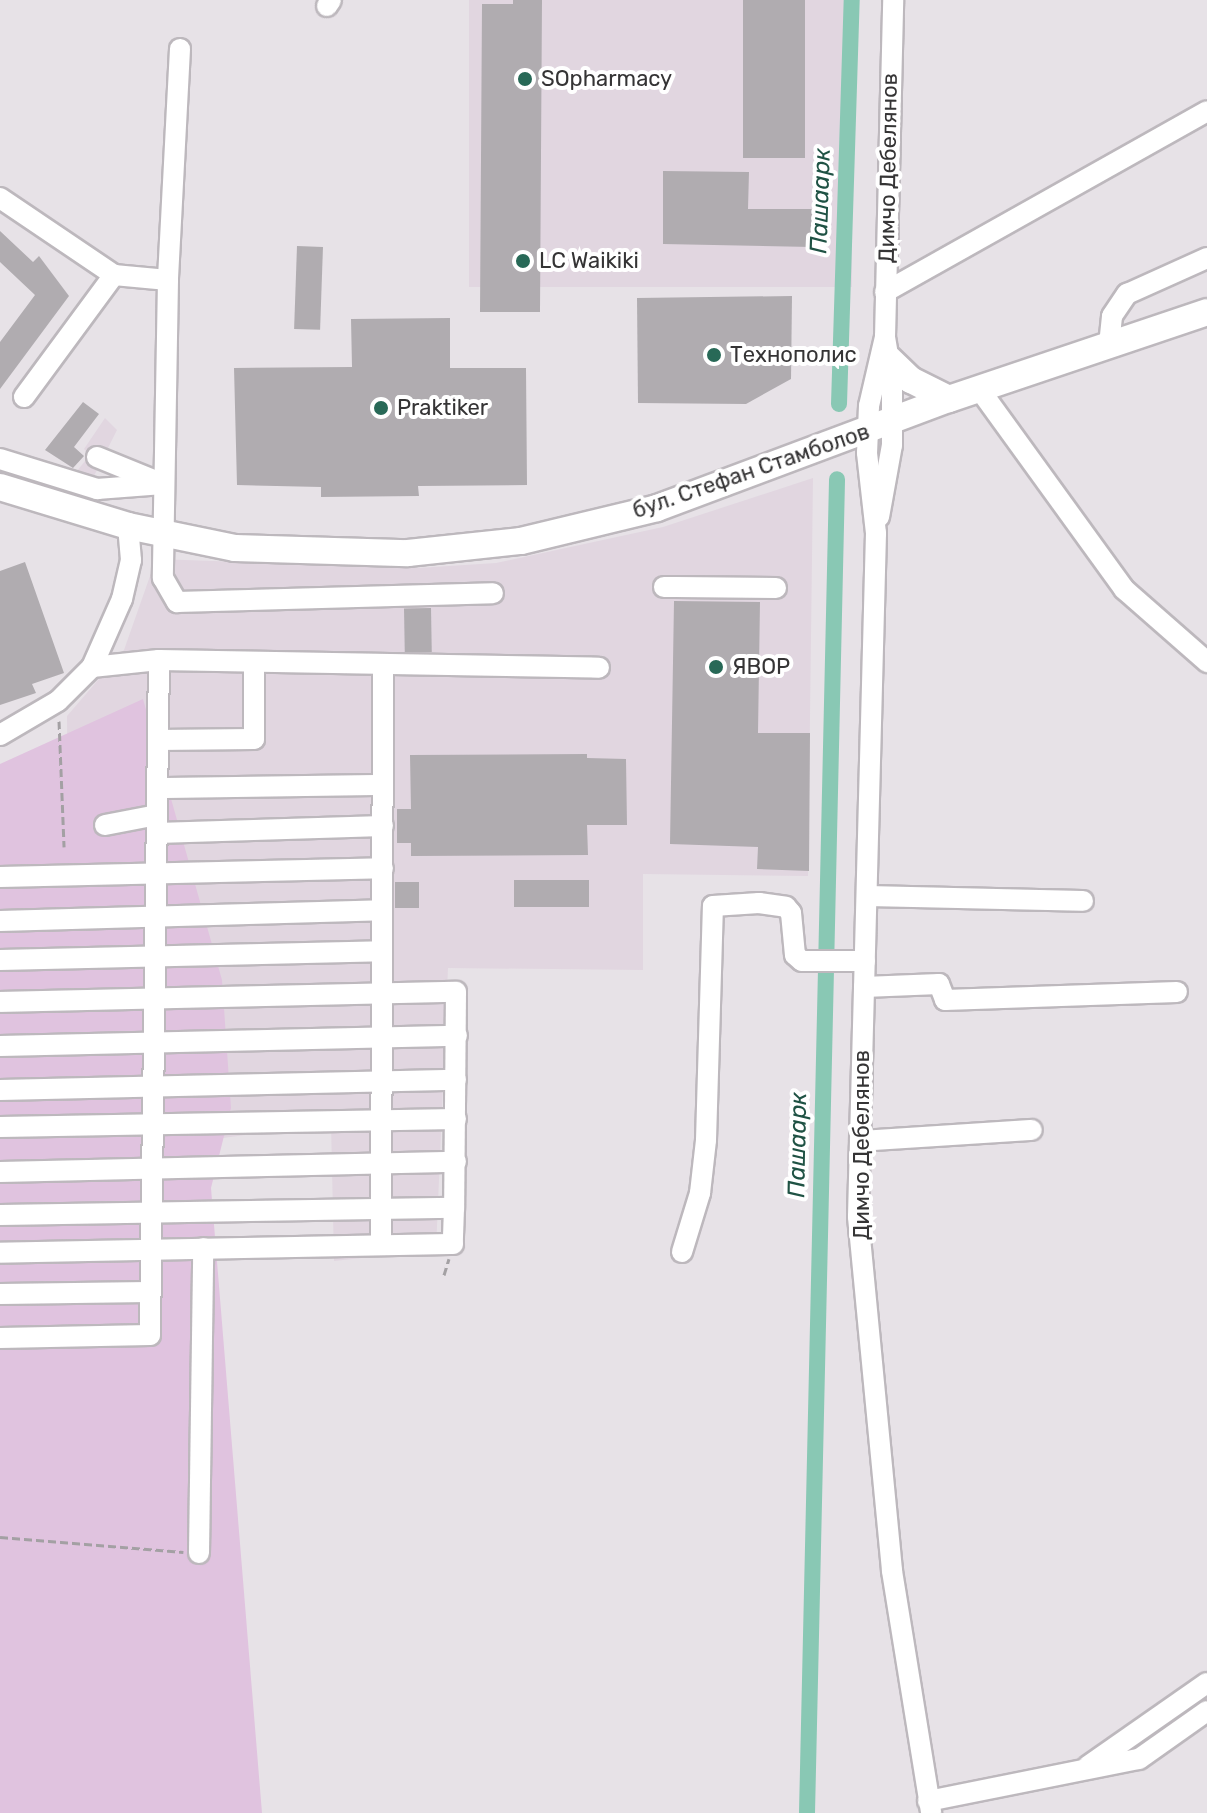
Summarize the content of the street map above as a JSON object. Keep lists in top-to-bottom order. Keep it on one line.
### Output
{"streets":{"main road":["бул. Стефан Стамболов"],"street":["Димчо Дебелянов"]},"crossings":[["Димчо Дебелянов","бул. Стефан Стамболов"]],"water":["Пашаарк"],"places":["SOpharmacy","LC Waikiki","Технополис","Praktiker","ЯВОР"]}
